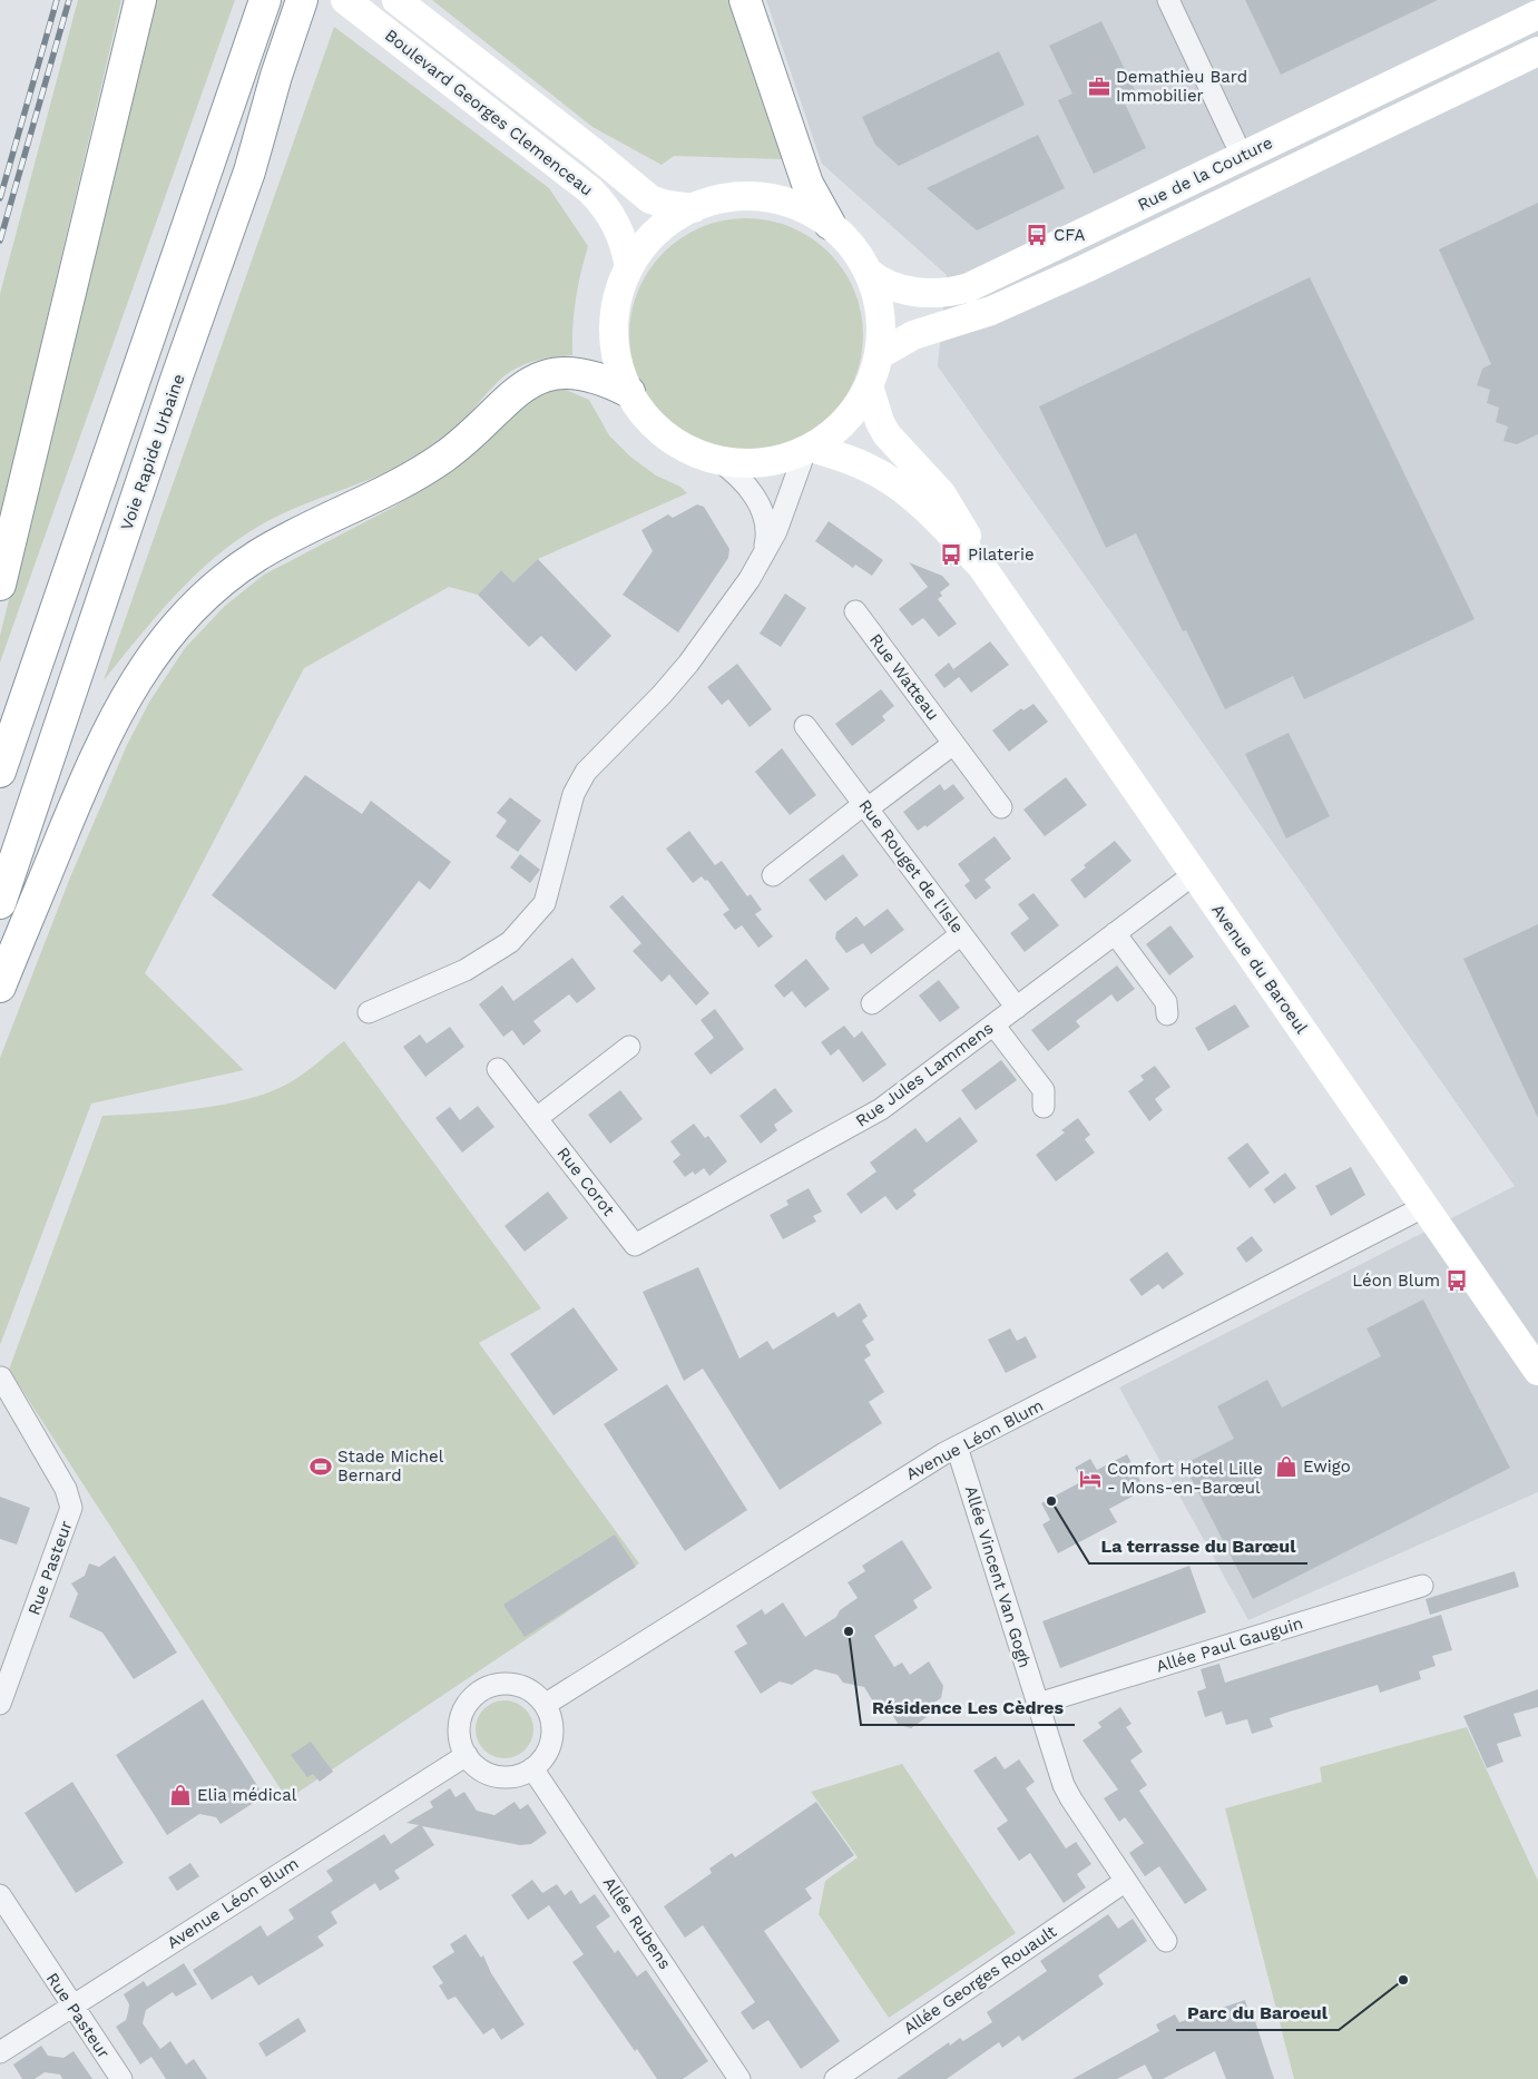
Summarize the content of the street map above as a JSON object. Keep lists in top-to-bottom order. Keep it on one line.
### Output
{"streets":{"highway":["Voie Rapide Urbaine"],"main road":["Boulevard Georges Clemenceau","Rue de la Couture","Avenue du Baroeul"],"street":["Rue Watteau","Rue Rouget de l'Isle","Rue Jules Lammens","Rue Corot","Avenue Léon Blum","Rue Pasteur","Allée Vincent Van Gogh","Allée Paul Gauguin","Allée Rubens","Allée Georges Rouault"]},"crossings":[["Rue Rouget de l'Isle","Rue Jules Lammens"],["Avenue du Baroeul","Rue Jules Lammens"],["Avenue du Baroeul","Avenue Léon Blum"],["Rue Jules Lammens","Rue Corot"],["Avenue Léon Blum","Rue Pasteur"],["Avenue Léon Blum","Allée Vincent Van Gogh"],["Avenue Léon Blum","Allée Rubens"],["Allée Vincent Van Gogh","Allée Paul Gauguin"],["Allée Vincent Van Gogh","Allée Georges Rouault"]],"places":{"office":["Demathieu Bard Immobilier"],"bus stop":["CFA","Pilaterie","Léon Blum"],"sports":["Stade Michel Bernard"],"shop":["Ewigo","Elia médical"],"hotel":["Comfort Hotel Lille - Mons-en-Barœul"],"other":["La terrasse du Barœul","Résidence Les Cèdres","Parc du Baroeul"]}}
